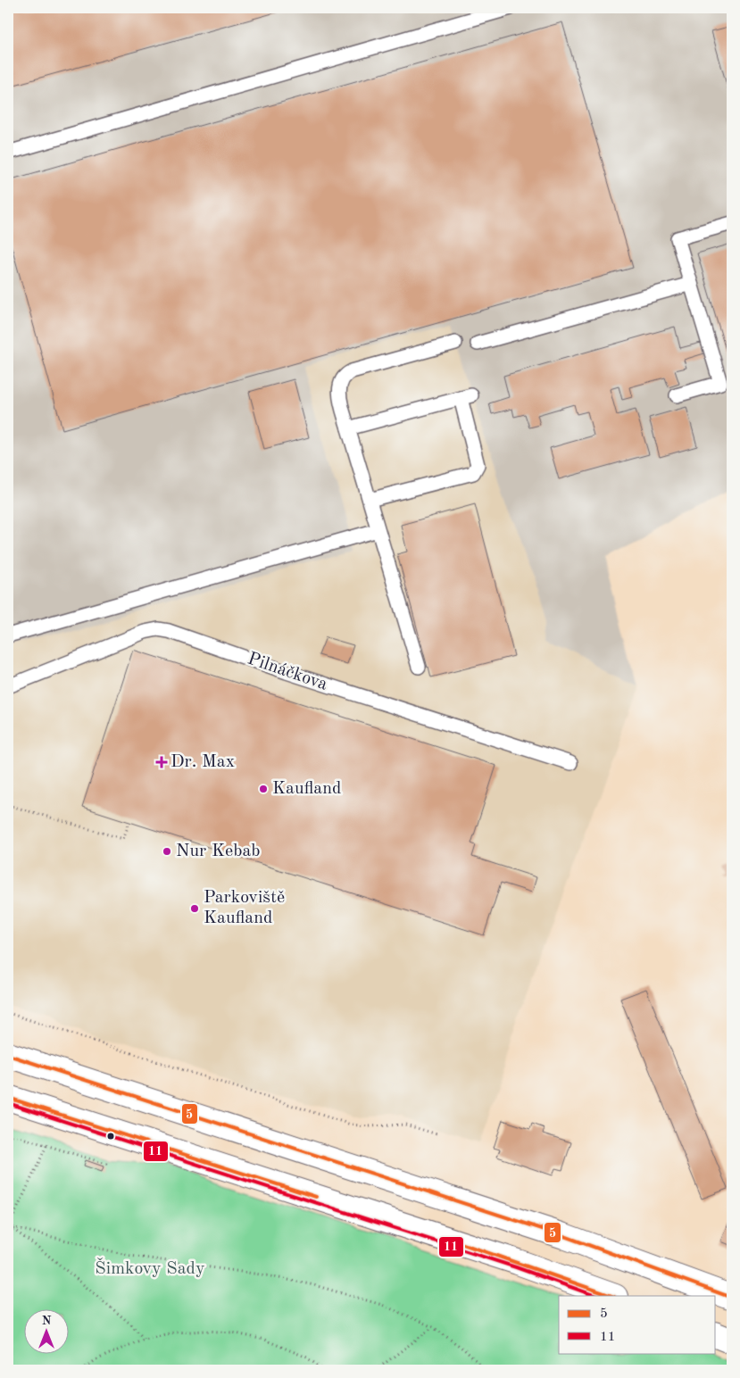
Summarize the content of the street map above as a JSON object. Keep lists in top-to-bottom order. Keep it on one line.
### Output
{"streets":{"lane":["Pilnáčkova"]},"parks":["Šimkovy Sady"],"places":{"health":["Dr. Max"],"other":["Kaufland","Nur Kebab","Parkoviště Kaufland"]},"lines":["transit line 5","transit line 11"],"legend":["5","11"],"north":"top"}
